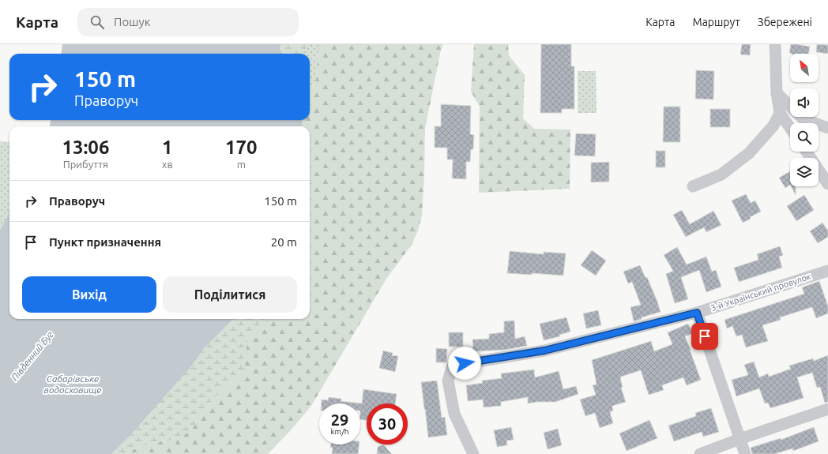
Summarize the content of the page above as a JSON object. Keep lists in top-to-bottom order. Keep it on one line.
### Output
{"streets":{"street":["3-й Український провулок"]},"water":["Південний Буг","Сабарівське водосховище"],"north":"top left","page":{"header":"Карта","search":"Пошук","nav":["Карта","Маршрут","Збережені"],"turn":["150 m","Праворуч"],"eta":["13:06","Прибуття","1","хв","170","m"],"list":[{"name":"Праворуч","value":"150 m"},{"name":"Пункт призначення","value":"20 m"}],"buttons":["Вихід","Поділитися"],"speed":"29 km/h","limit":"30"}}
